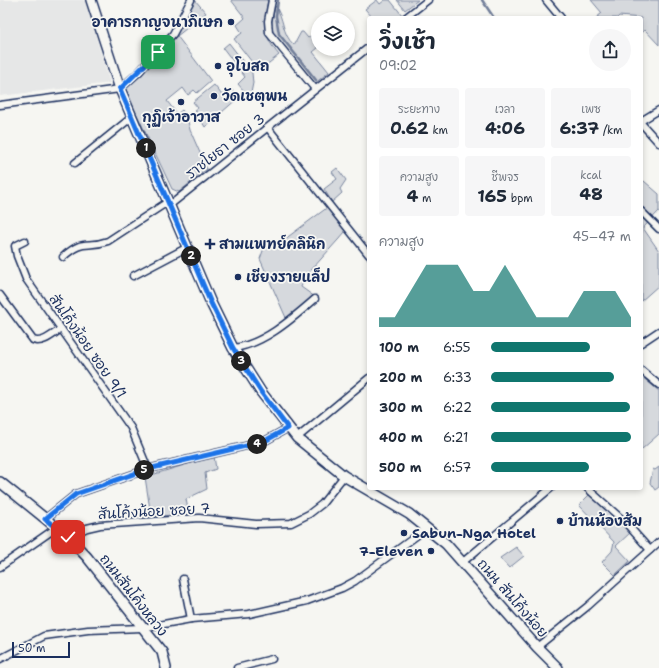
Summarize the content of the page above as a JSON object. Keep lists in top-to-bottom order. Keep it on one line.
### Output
{"streets":{"street":["ราชโยธา ซอย 3","สันโค้งน้อย ซอย 9/1","สันโค้งน้อย ซอย 7","ถนนสันโค้งหลวง","ถนน สันโค้งน้อย"]},"crossings":[["ราชโยธา ซอย 3","ถนน สันโค้งน้อย"],["สันโค้งน้อย ซอย 7","ถนนสันโค้งหลวง"],["สันโค้งน้อย ซอย 7","ถนน สันโค้งน้อย"]],"places":{"other":["อาคารกาญจนาภิเษก","อุโบสถ","วัดเชตุพน","กุฏิเจ้าอาวาส","เชียงรายแล็ป","บ้านน้องส้ม","Sabun-Nga Hotel","7-Eleven"],"health":["สามแพทย์คลินิก"]},"scale_bar":"50 m","page":{"heading":["วิ่งเช้า","09:02"],"stats":[["ระยะทาง","0.62 km"],["เวลา","4:06"],["เพซ","6:37 /km"],["ความสูง","4 m"],["ชีพจร","165 bpm"],["kcal","48"]],"pins":["1","2","3","4","5"],"chart":["ความสูง","45–47 m"],"list":[{"name":"100 m","note":"6:55"},{"name":"200 m","note":"6:33"},{"name":"300 m","note":"6:22"},{"name":"400 m","note":"6:21"},{"name":"500 m","note":"6:57"}],"scale":"50 m"}}
